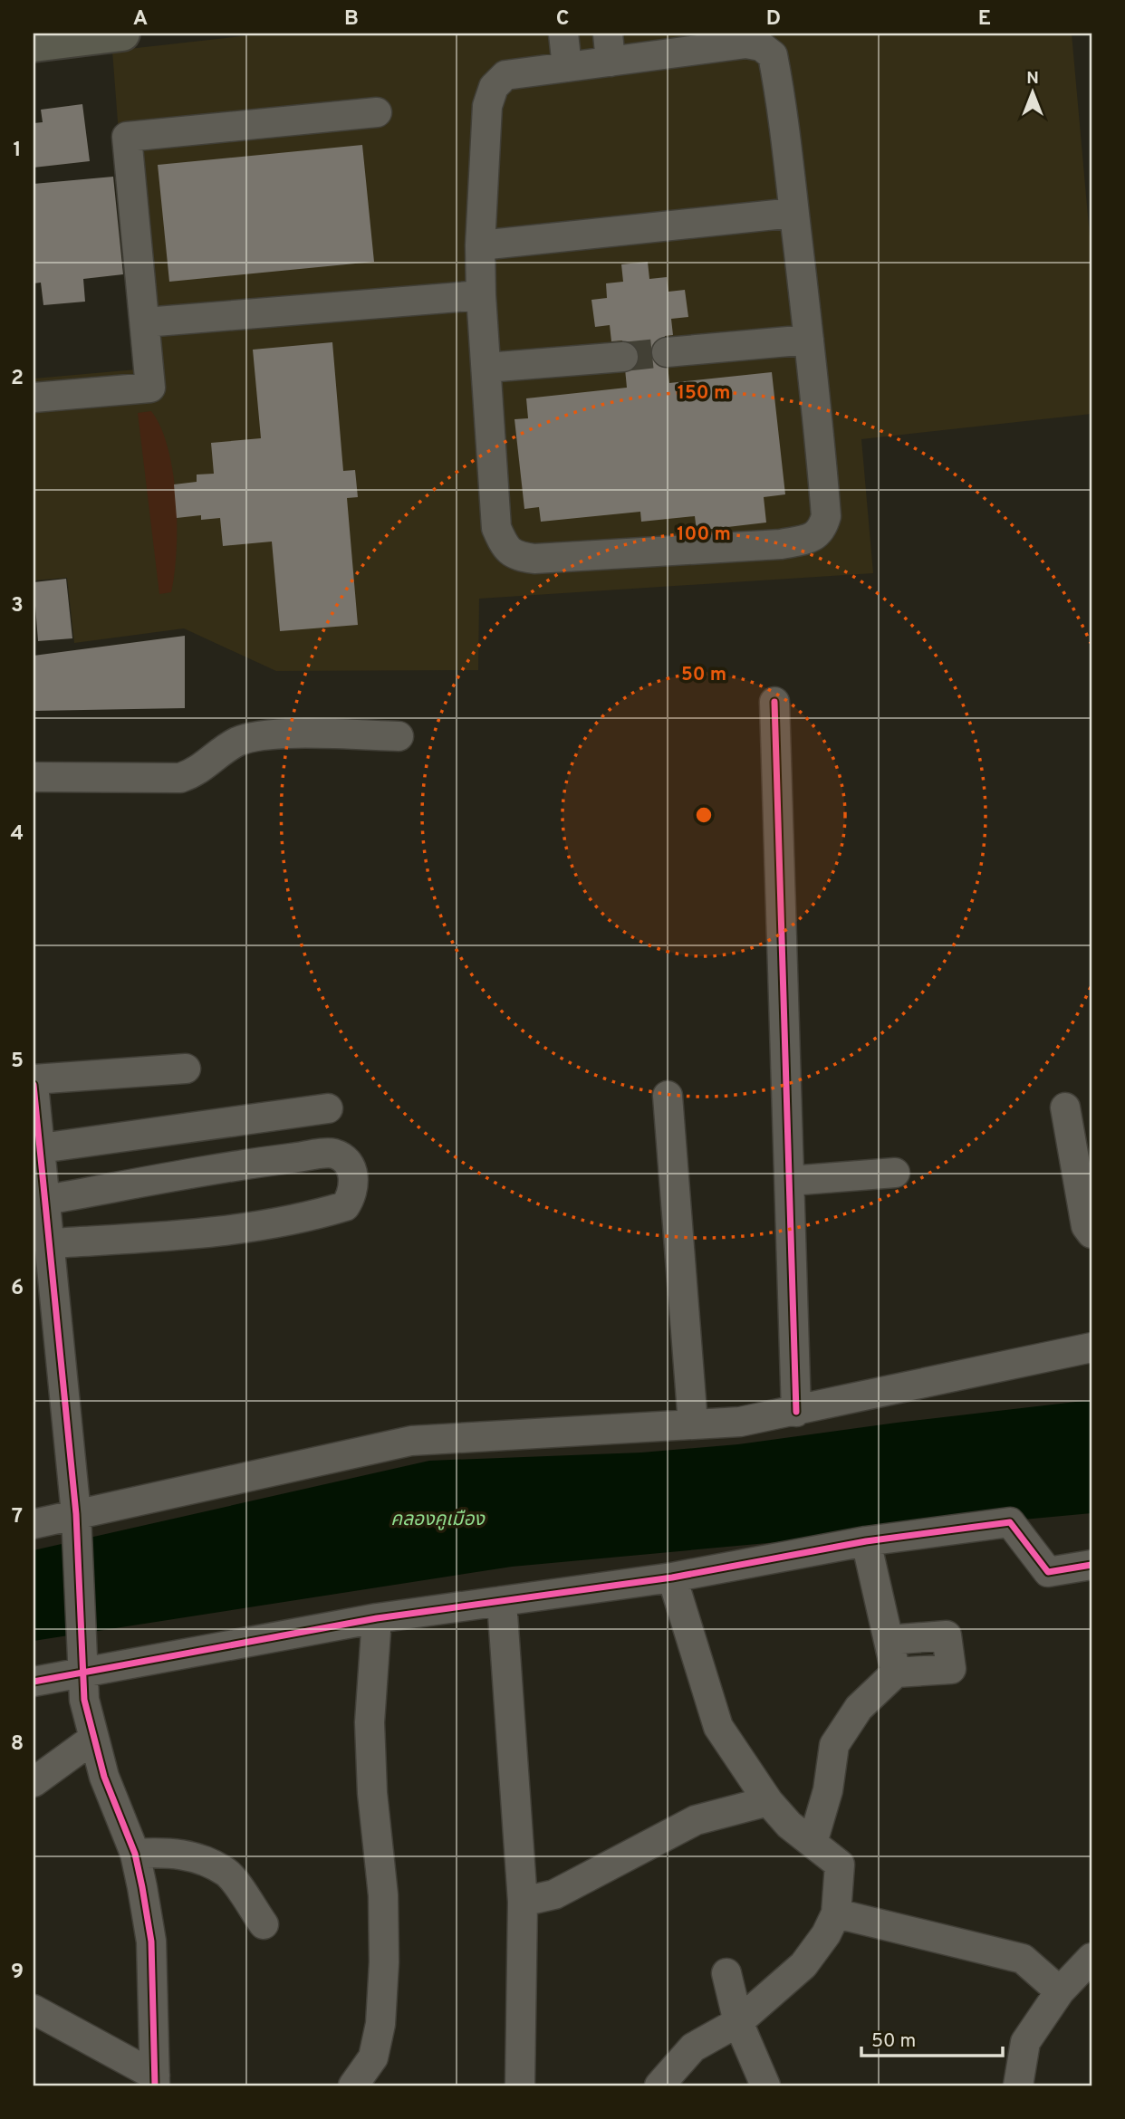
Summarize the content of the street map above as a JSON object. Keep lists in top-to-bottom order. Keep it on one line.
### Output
{"water":["คลองคูเมือง"],"scale_bar":"50 m","north":"top","grid":{"columns":["A","B","C","D","E"],"rows":["1","2","3","4","5","6","7","8","9"]},"rings":["150 m","100 m","50 m"]}
